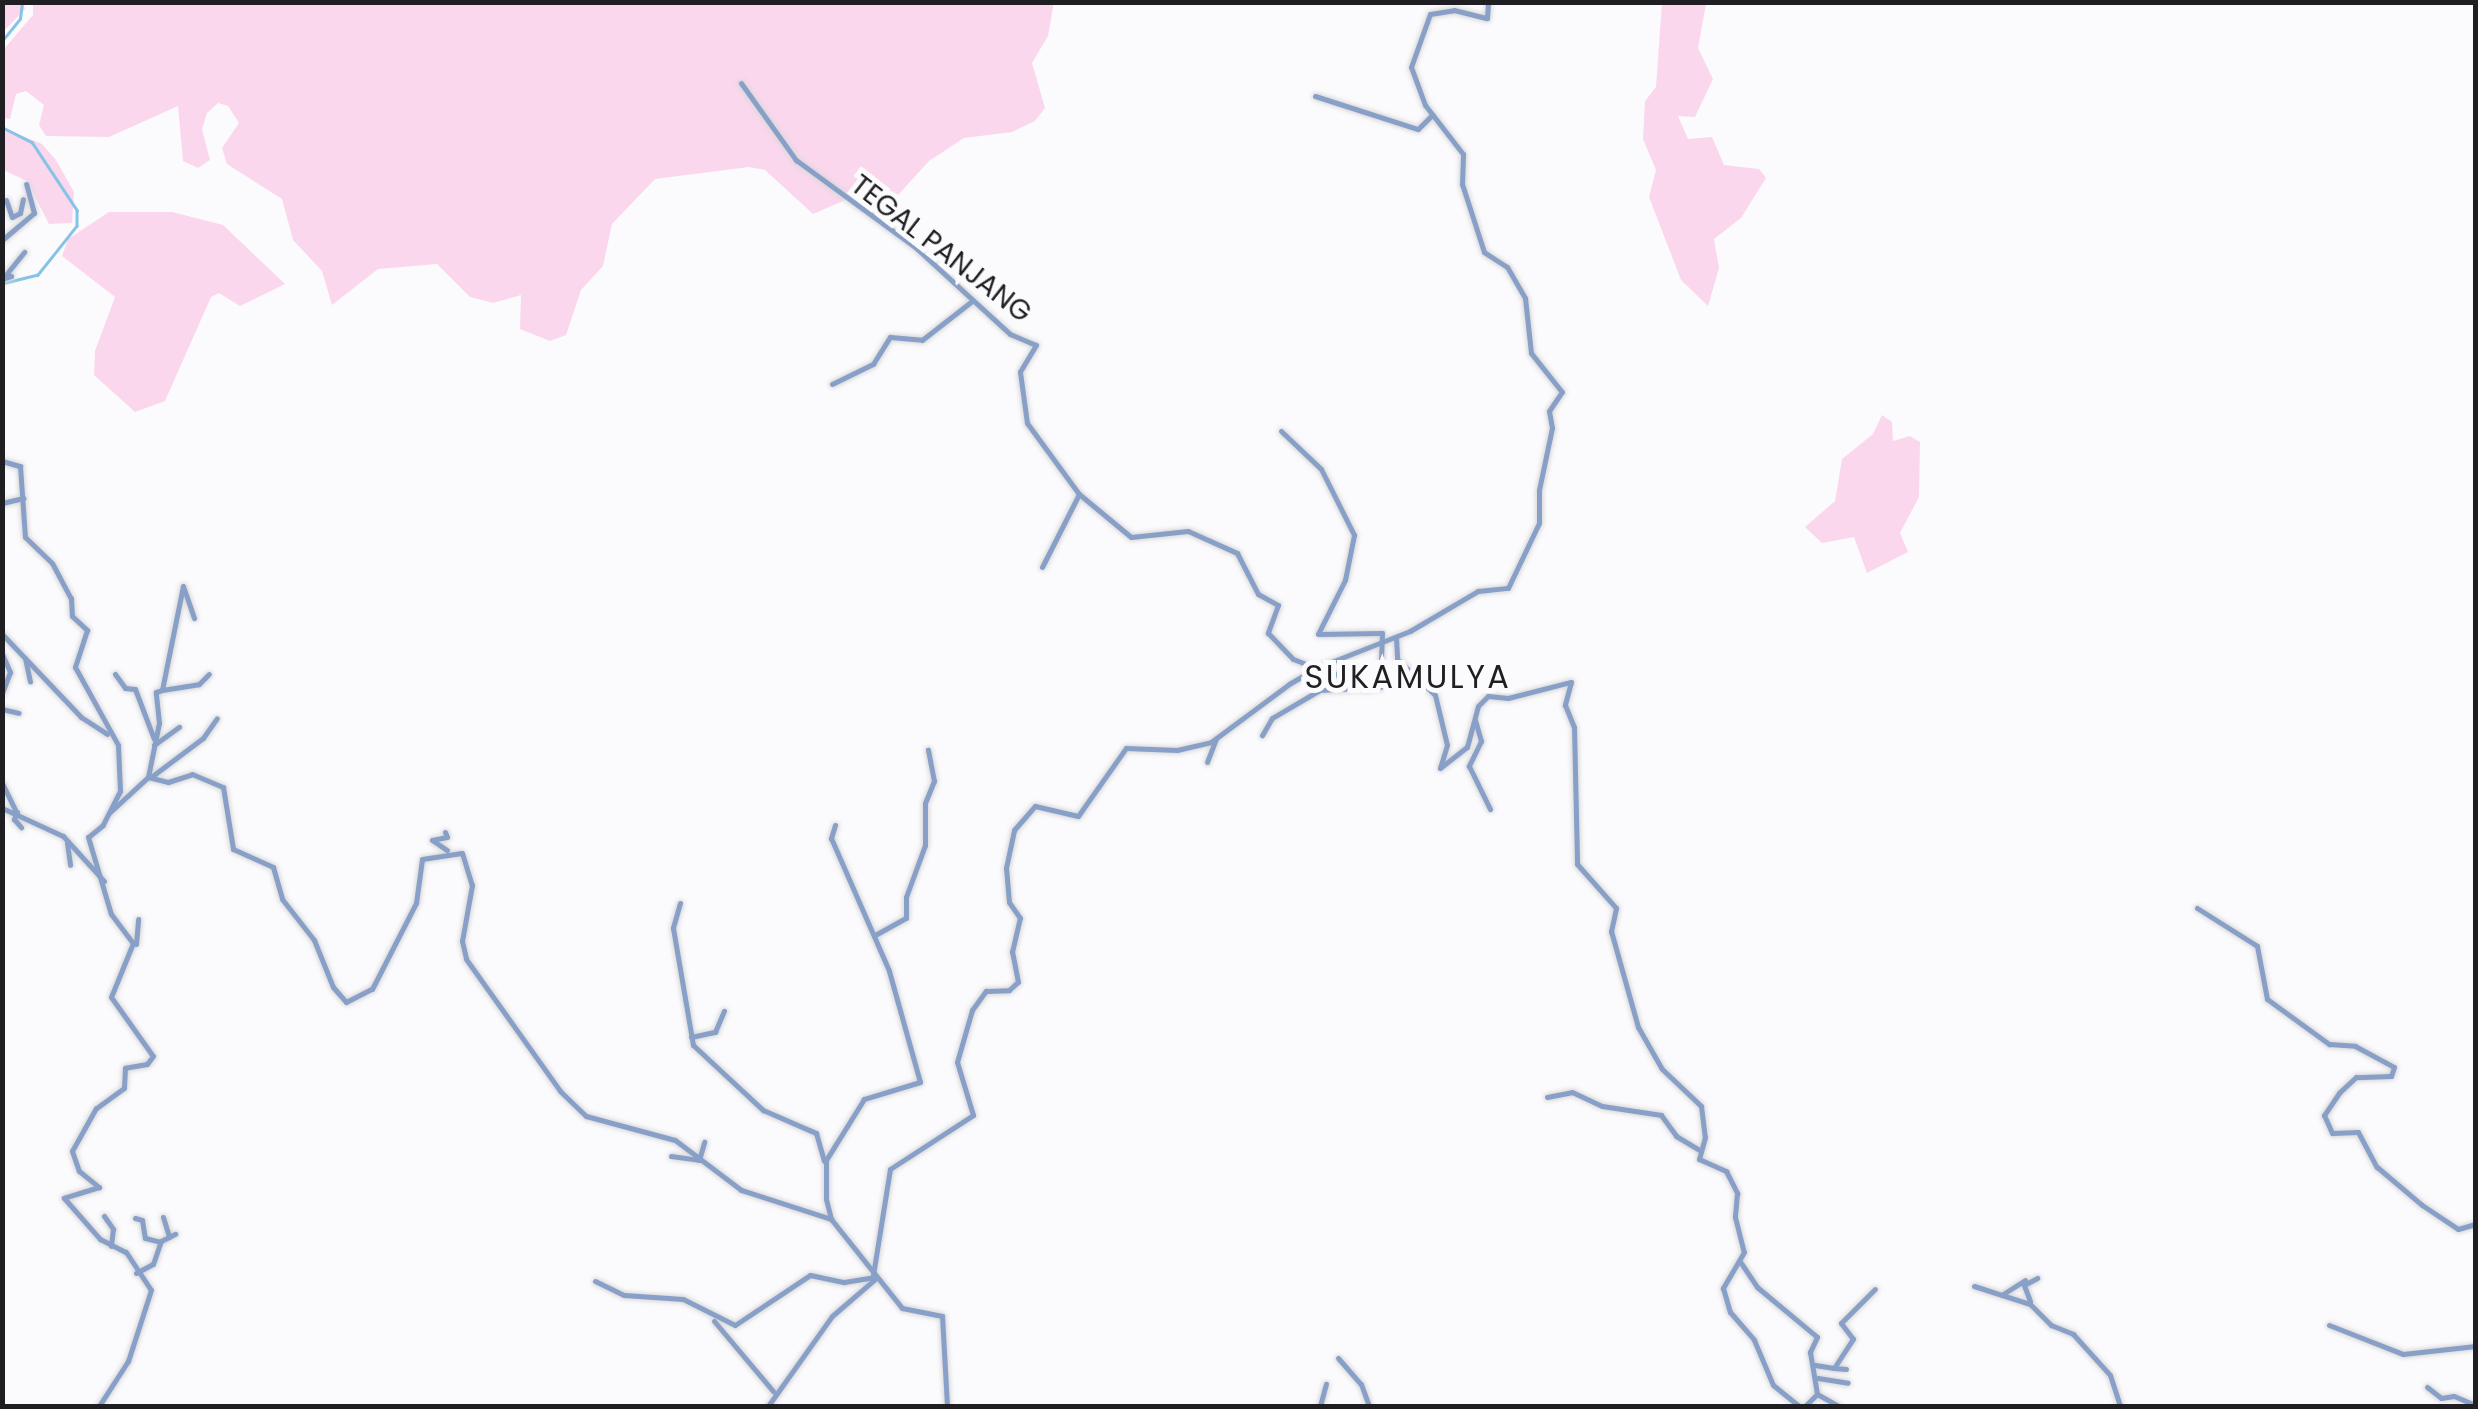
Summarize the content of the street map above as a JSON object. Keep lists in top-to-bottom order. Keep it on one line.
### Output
{"streets":{"street":["TEGAL PANJANG"]},"districts":["SUKAMULYA"]}
